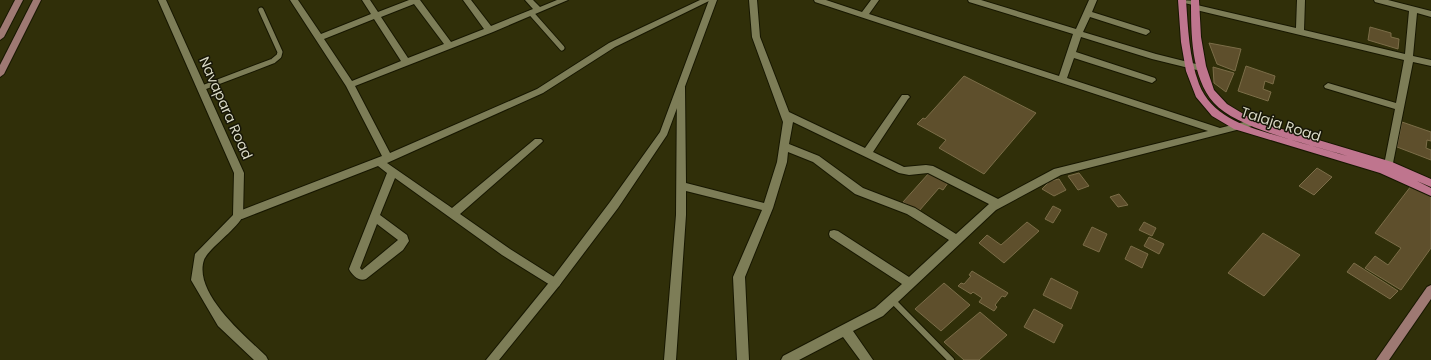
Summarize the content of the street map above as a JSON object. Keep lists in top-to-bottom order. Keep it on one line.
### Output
{"streets":{"main road":["Talaja Road"],"street":["Navapara Road"]}}
